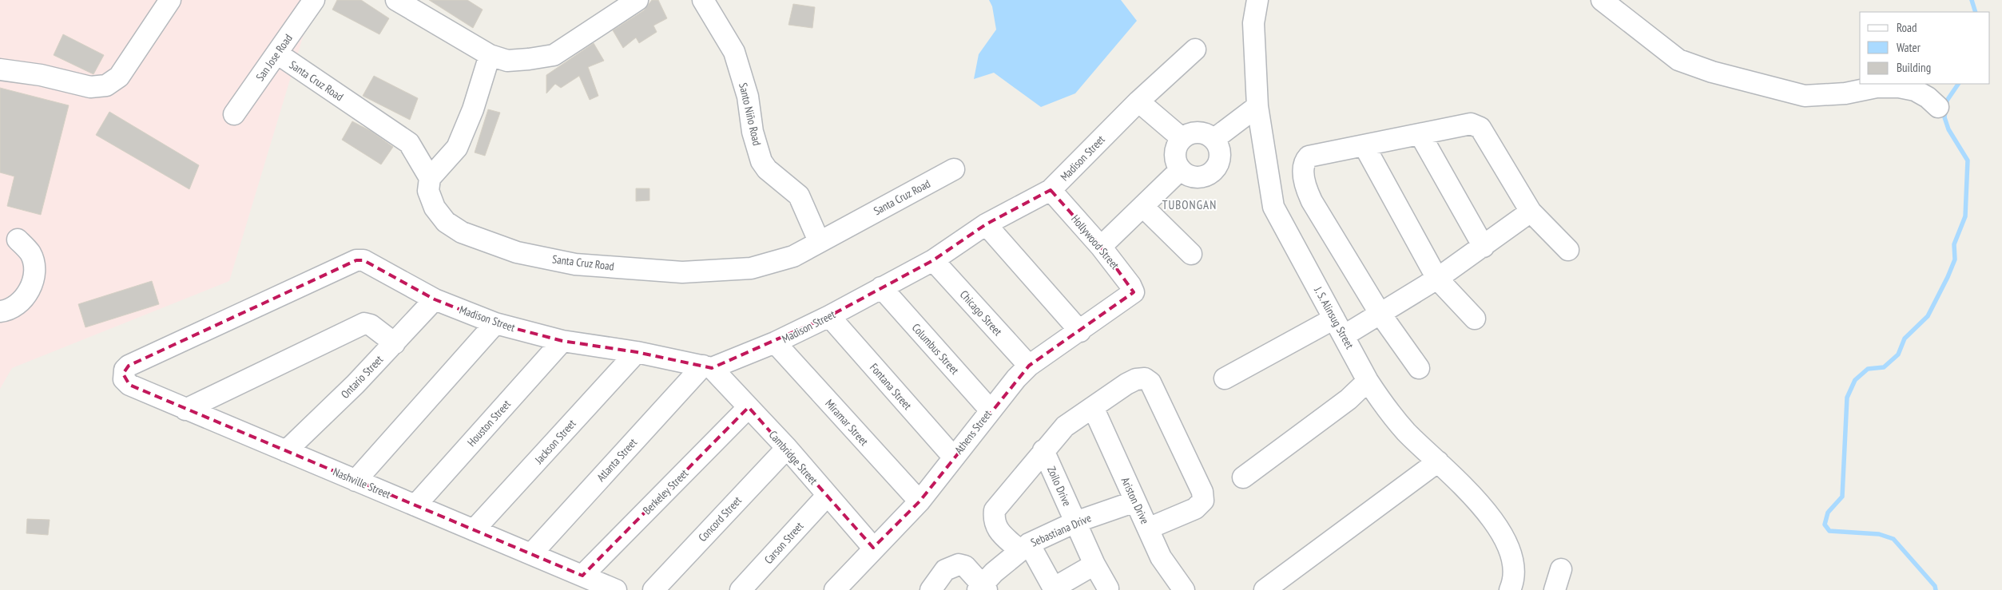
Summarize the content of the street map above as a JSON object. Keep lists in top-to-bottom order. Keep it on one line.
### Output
{"streets":{"street":["San Jose Road","Santa Cruz Road","Santo Niño Road","Madison Street","Hollywood Street","Chicago Street","J. S. Alinsug Street","Columbus Street","Ontario Street","Fontana Street","Miramar Street","Houston Street","Athens Street","Jackson Street","Cambridge Street","Atlanta Street","Nashville Street","Zoilo Drive","Berkeley Street","Ariston Drive","Concord Street","Sebastiana Drive","Carson Street"]},"crossings":[["San Jose Road","Santa Cruz Road"],["Santa Cruz Road","Santo Niño Road"],["Madison Street","Hollywood Street"],["Madison Street","Chicago Street"],["Madison Street","Columbus Street"],["Madison Street","Ontario Street"],["Madison Street","Fontana Street"],["Madison Street","Miramar Street"],["Madison Street","Houston Street"],["Madison Street","Jackson Street"],["Madison Street","Cambridge Street"],["Madison Street","Atlanta Street"],["Madison Street","Nashville Street"],["Hollywood Street","Athens Street"],["Chicago Street","Athens Street"],["Columbus Street","Athens Street"],["Ontario Street","Nashville Street"],["Fontana Street","Athens Street"],["Miramar Street","Athens Street"],["Houston Street","Nashville Street"],["Athens Street","Cambridge Street"],["Jackson Street","Nashville Street"],["Cambridge Street","Atlanta Street"],["Cambridge Street","Berkeley Street"],["Cambridge Street","Concord Street"],["Cambridge Street","Carson Street"],["Atlanta Street","Nashville Street"],["Nashville Street","Berkeley Street"],["Zoilo Drive","Sebastiana Drive"],["Ariston Drive","Sebastiana Drive"]],"districts":["TUBONGAN"],"legend":["Road","Water","Building"]}
